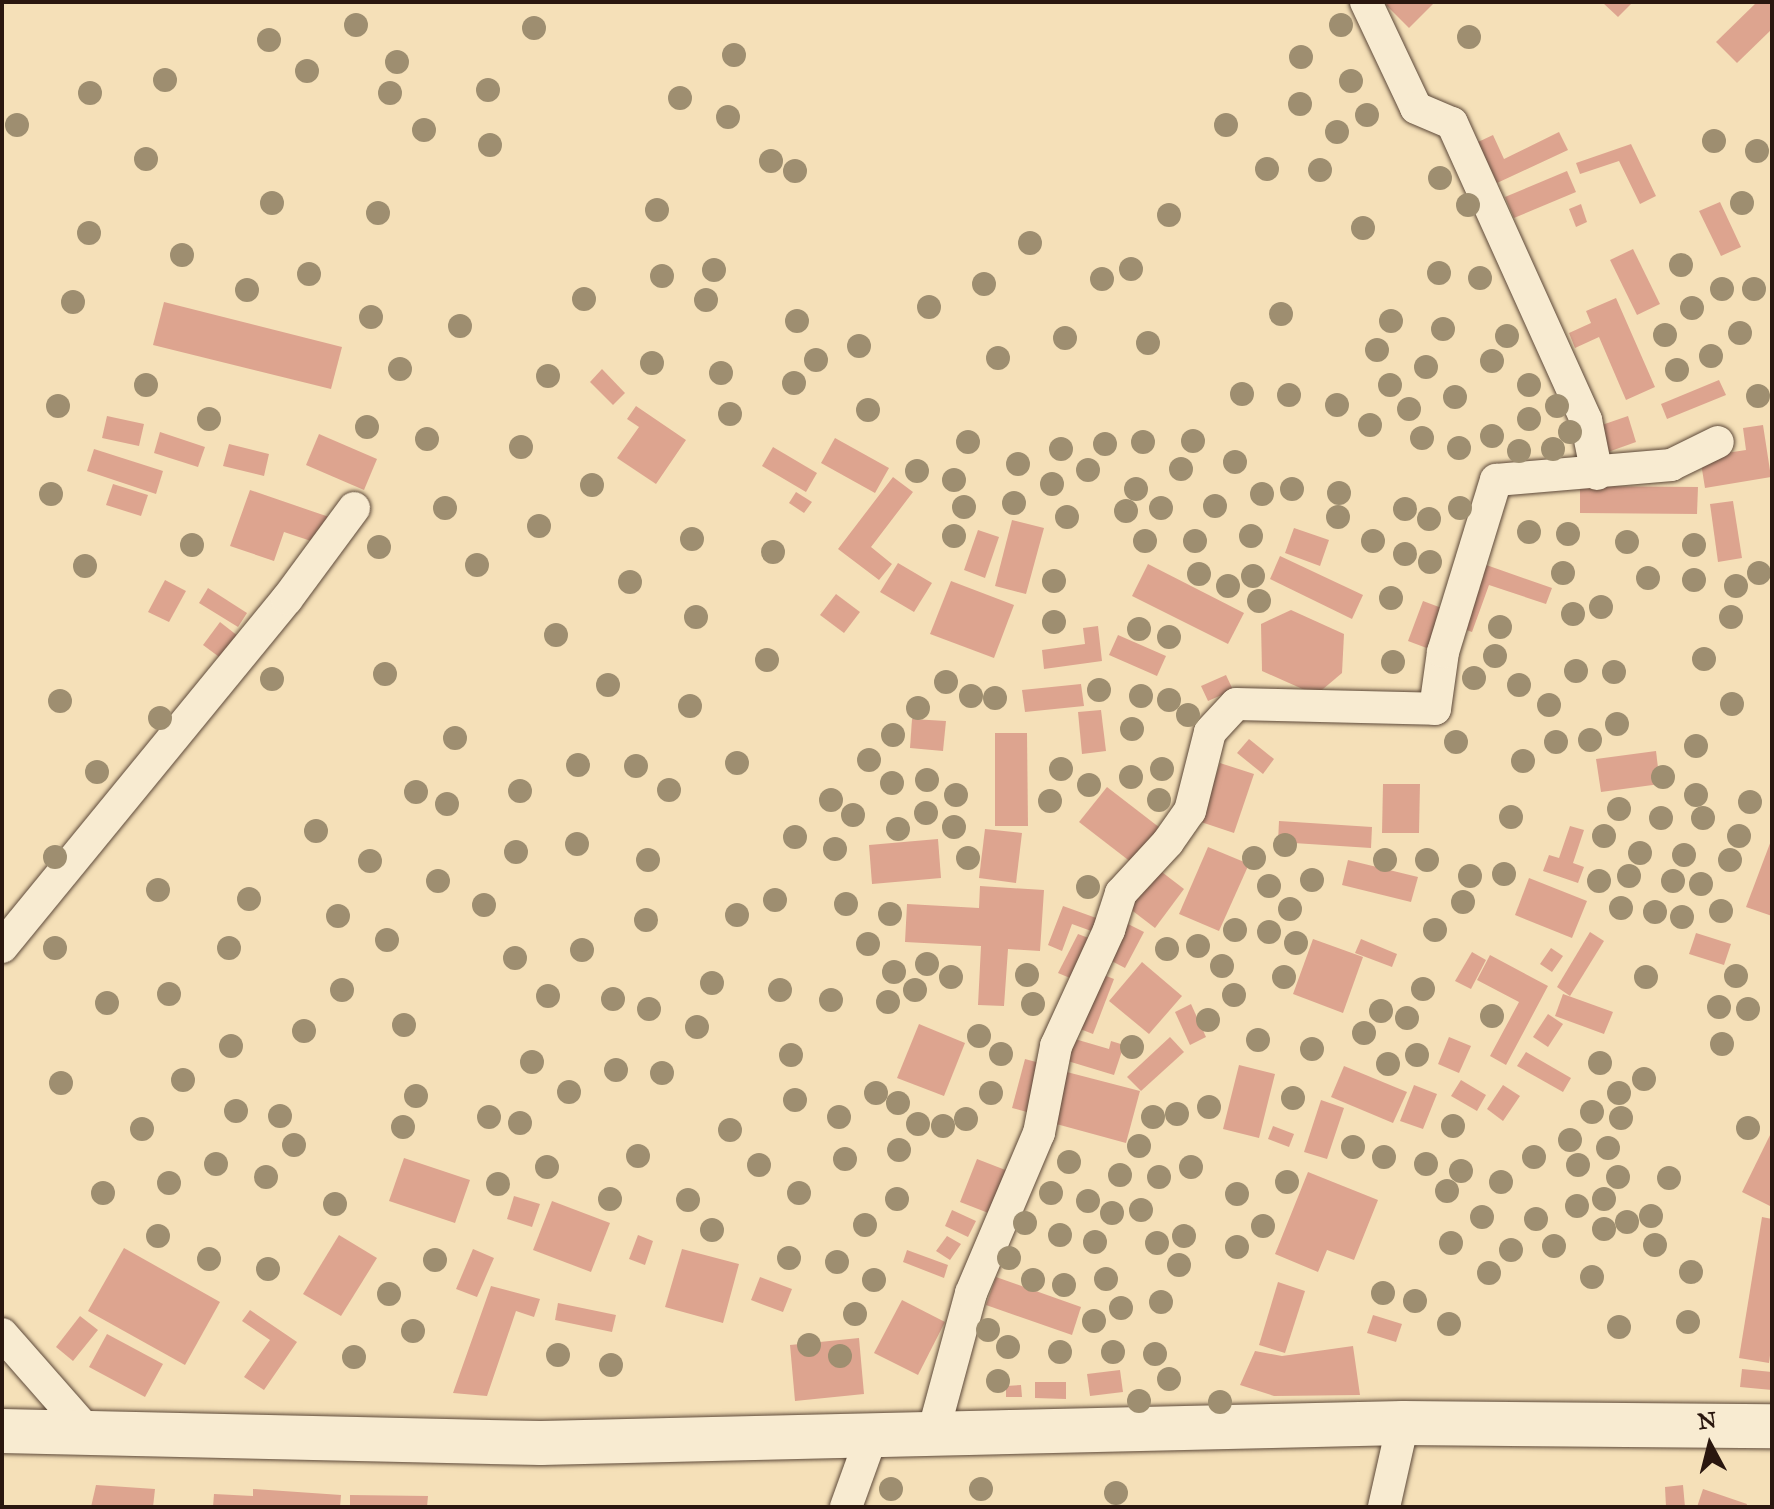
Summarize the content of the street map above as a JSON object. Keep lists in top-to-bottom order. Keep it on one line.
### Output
{"north":"top"}
